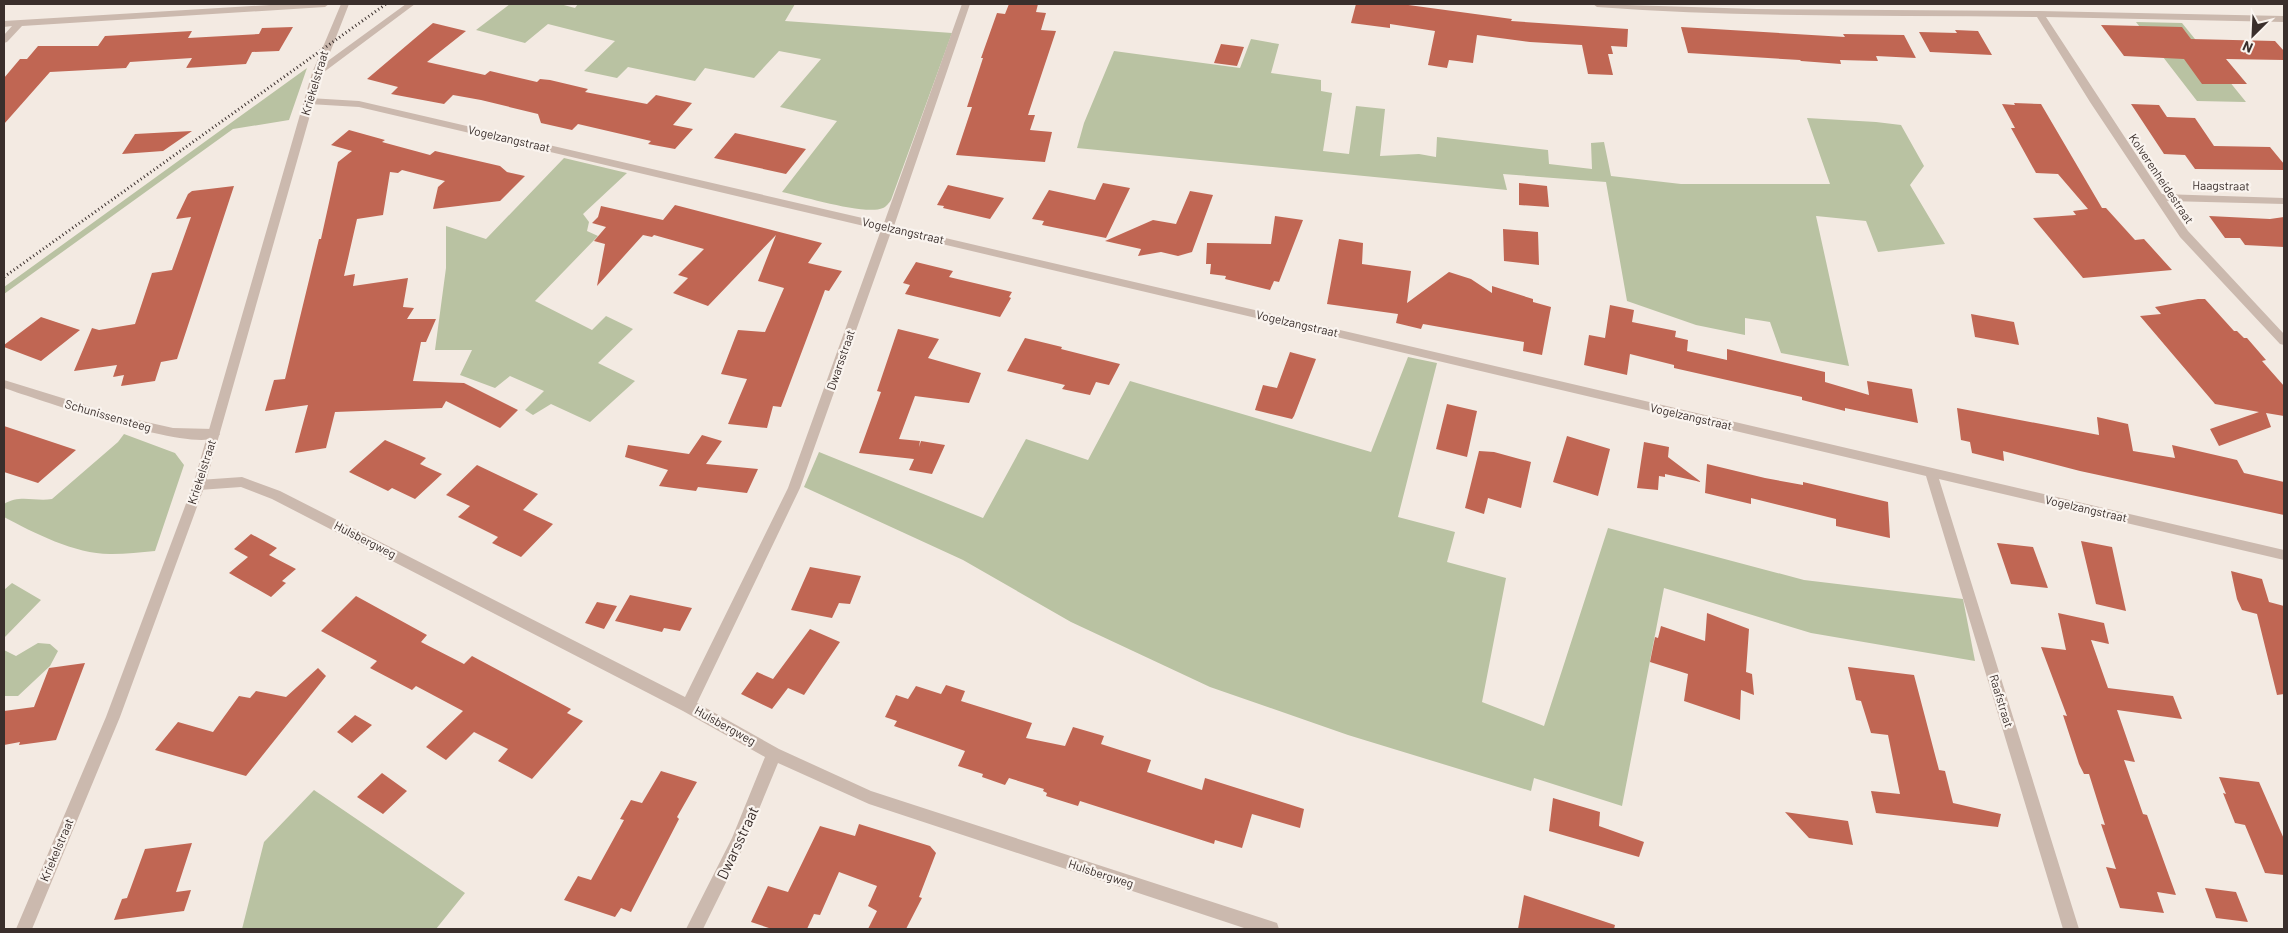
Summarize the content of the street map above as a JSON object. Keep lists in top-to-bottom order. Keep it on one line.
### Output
{"streets":{"street":["Kriekelstraat","Vogelzangstraat","Kolverenheidestraat","Haagstraat","Dwarsstraat","Schunissensteeg","Hulsbergweg","Raafstraat"]},"crossings":[["Kriekelstraat","Vogelzangstraat"],["Kriekelstraat","Schunissensteeg"],["Kriekelstraat","Hulsbergweg"],["Vogelzangstraat","Dwarsstraat"],["Vogelzangstraat","Raafstraat"],["Kolverenheidestraat","Haagstraat"],["Dwarsstraat","Hulsbergweg"]],"north":"bottom left"}
